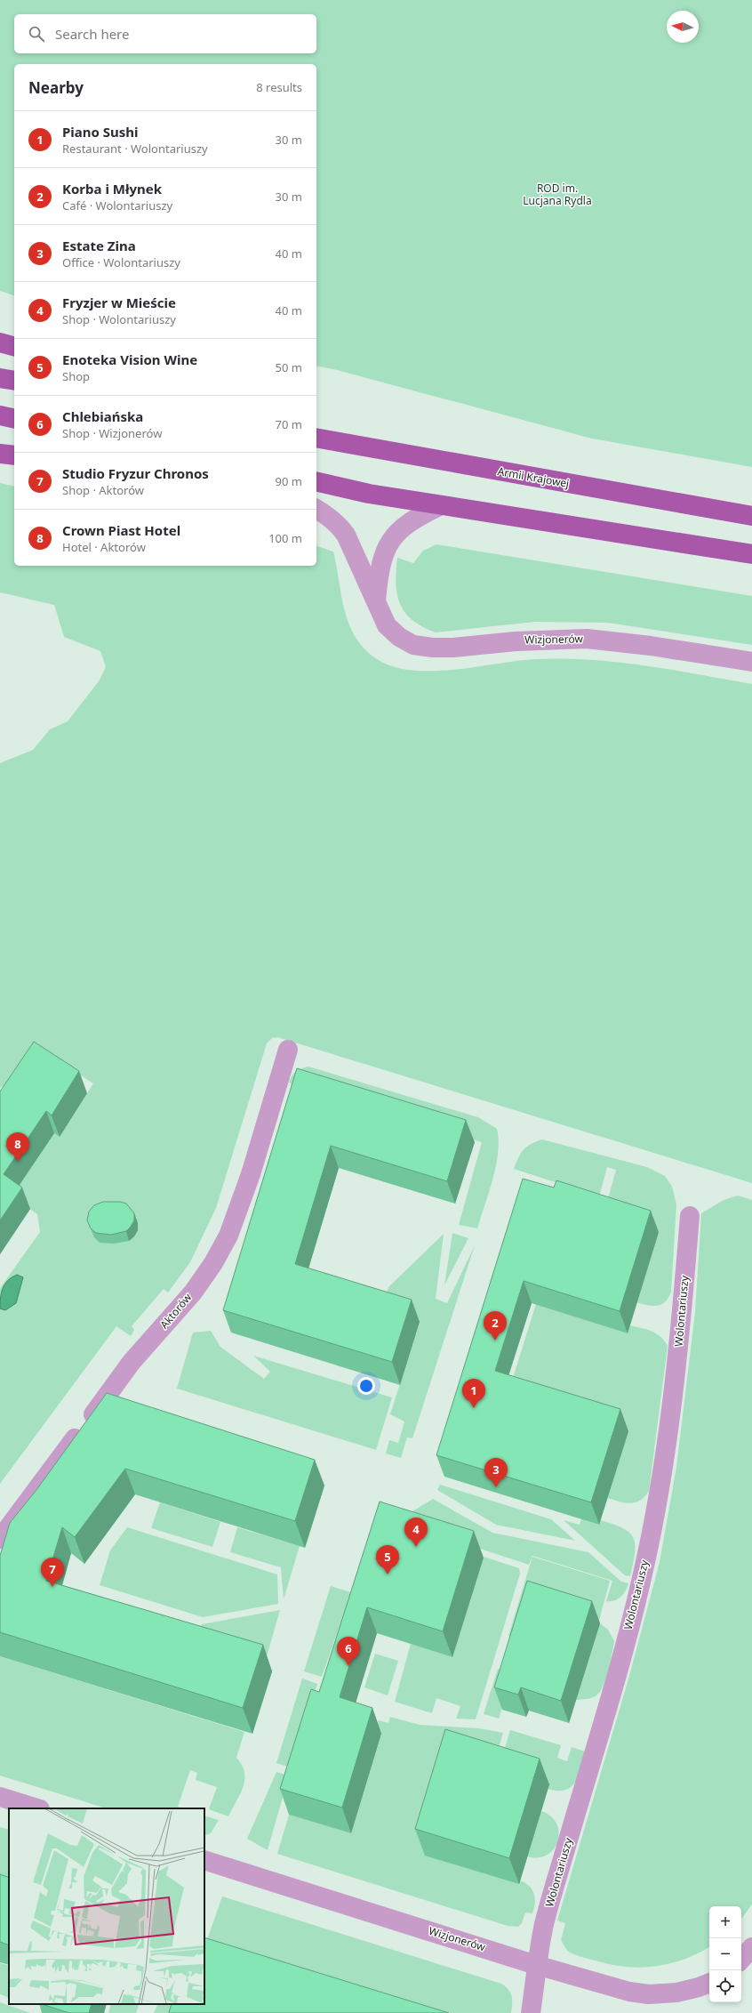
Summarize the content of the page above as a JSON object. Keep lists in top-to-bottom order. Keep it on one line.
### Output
{"streets":{"main road":["Armii Krajowej"],"street":["Wizjonerów","Aktorów","Wolontariuszy"]},"crossings":[["Wizjonerów","Wolontariuszy"]],"parks":["ROD im. Lucjana Rydla"],"north":"left","page":{"search":"Search here","heading":["Nearby","8 results"],"list":[{"mark":"1","name":"Piano Sushi","note":"Restaurant · Wolontariuszy","value":"30 m"},{"mark":"2","name":"Korba i Młynek","note":"Café · Wolontariuszy","value":"30 m"},{"mark":"3","name":"Estate Zina","note":"Office · Wolontariuszy","value":"40 m"},{"mark":"4","name":"Fryzjer w Mieście","note":"Shop · Wolontariuszy","value":"40 m"},{"mark":"5","name":"Enoteka Vision Wine","note":"Shop","value":"50 m"},{"mark":"6","name":"Chlebiańska","note":"Shop · Wizjonerów","value":"70 m"},{"mark":"7","name":"Studio Fryzur Chronos","note":"Shop · Aktorów","value":"90 m"},{"mark":"8","name":"Crown Piast Hotel","note":"Hotel · Aktorów","value":"100 m"}],"pins":["8","2","1","3","4","5","7","6"],"map_buttons":["+","−"]}}
